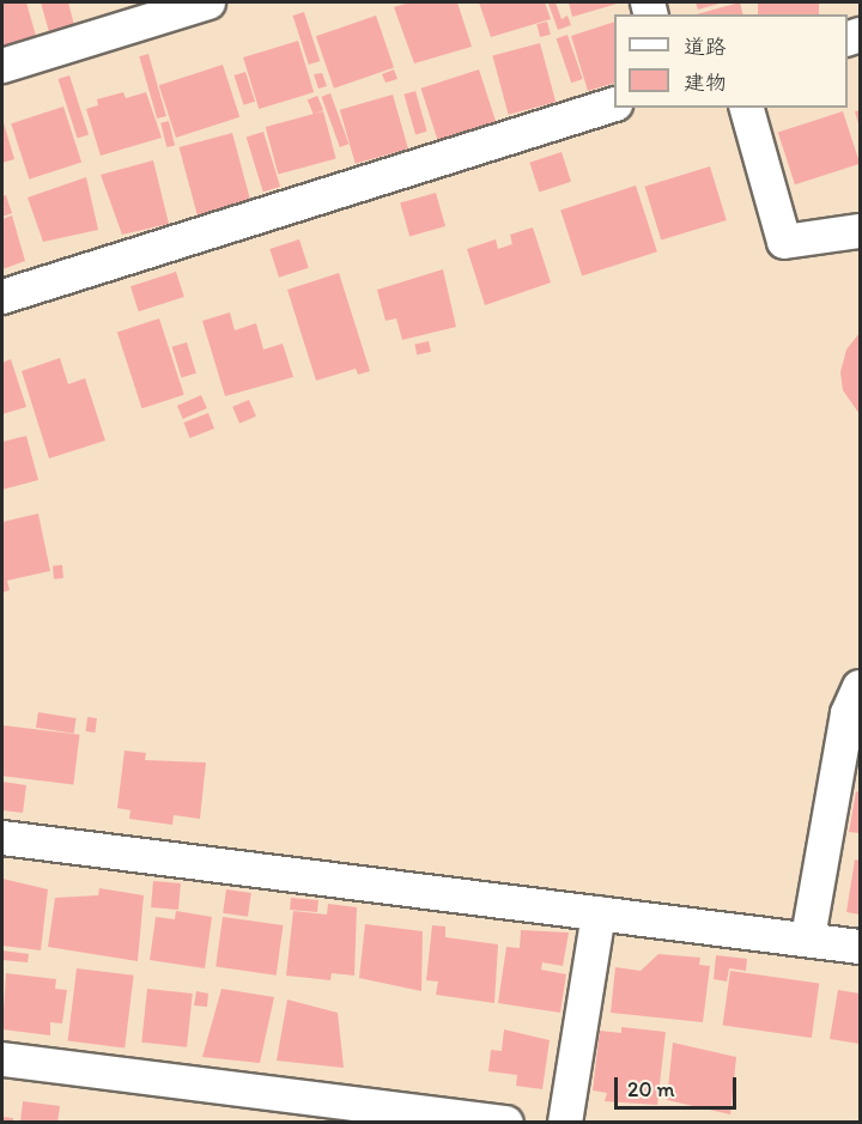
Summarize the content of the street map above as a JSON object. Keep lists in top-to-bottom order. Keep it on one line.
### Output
{"legend":["道路","建物"],"scale_bar":"20 m"}
